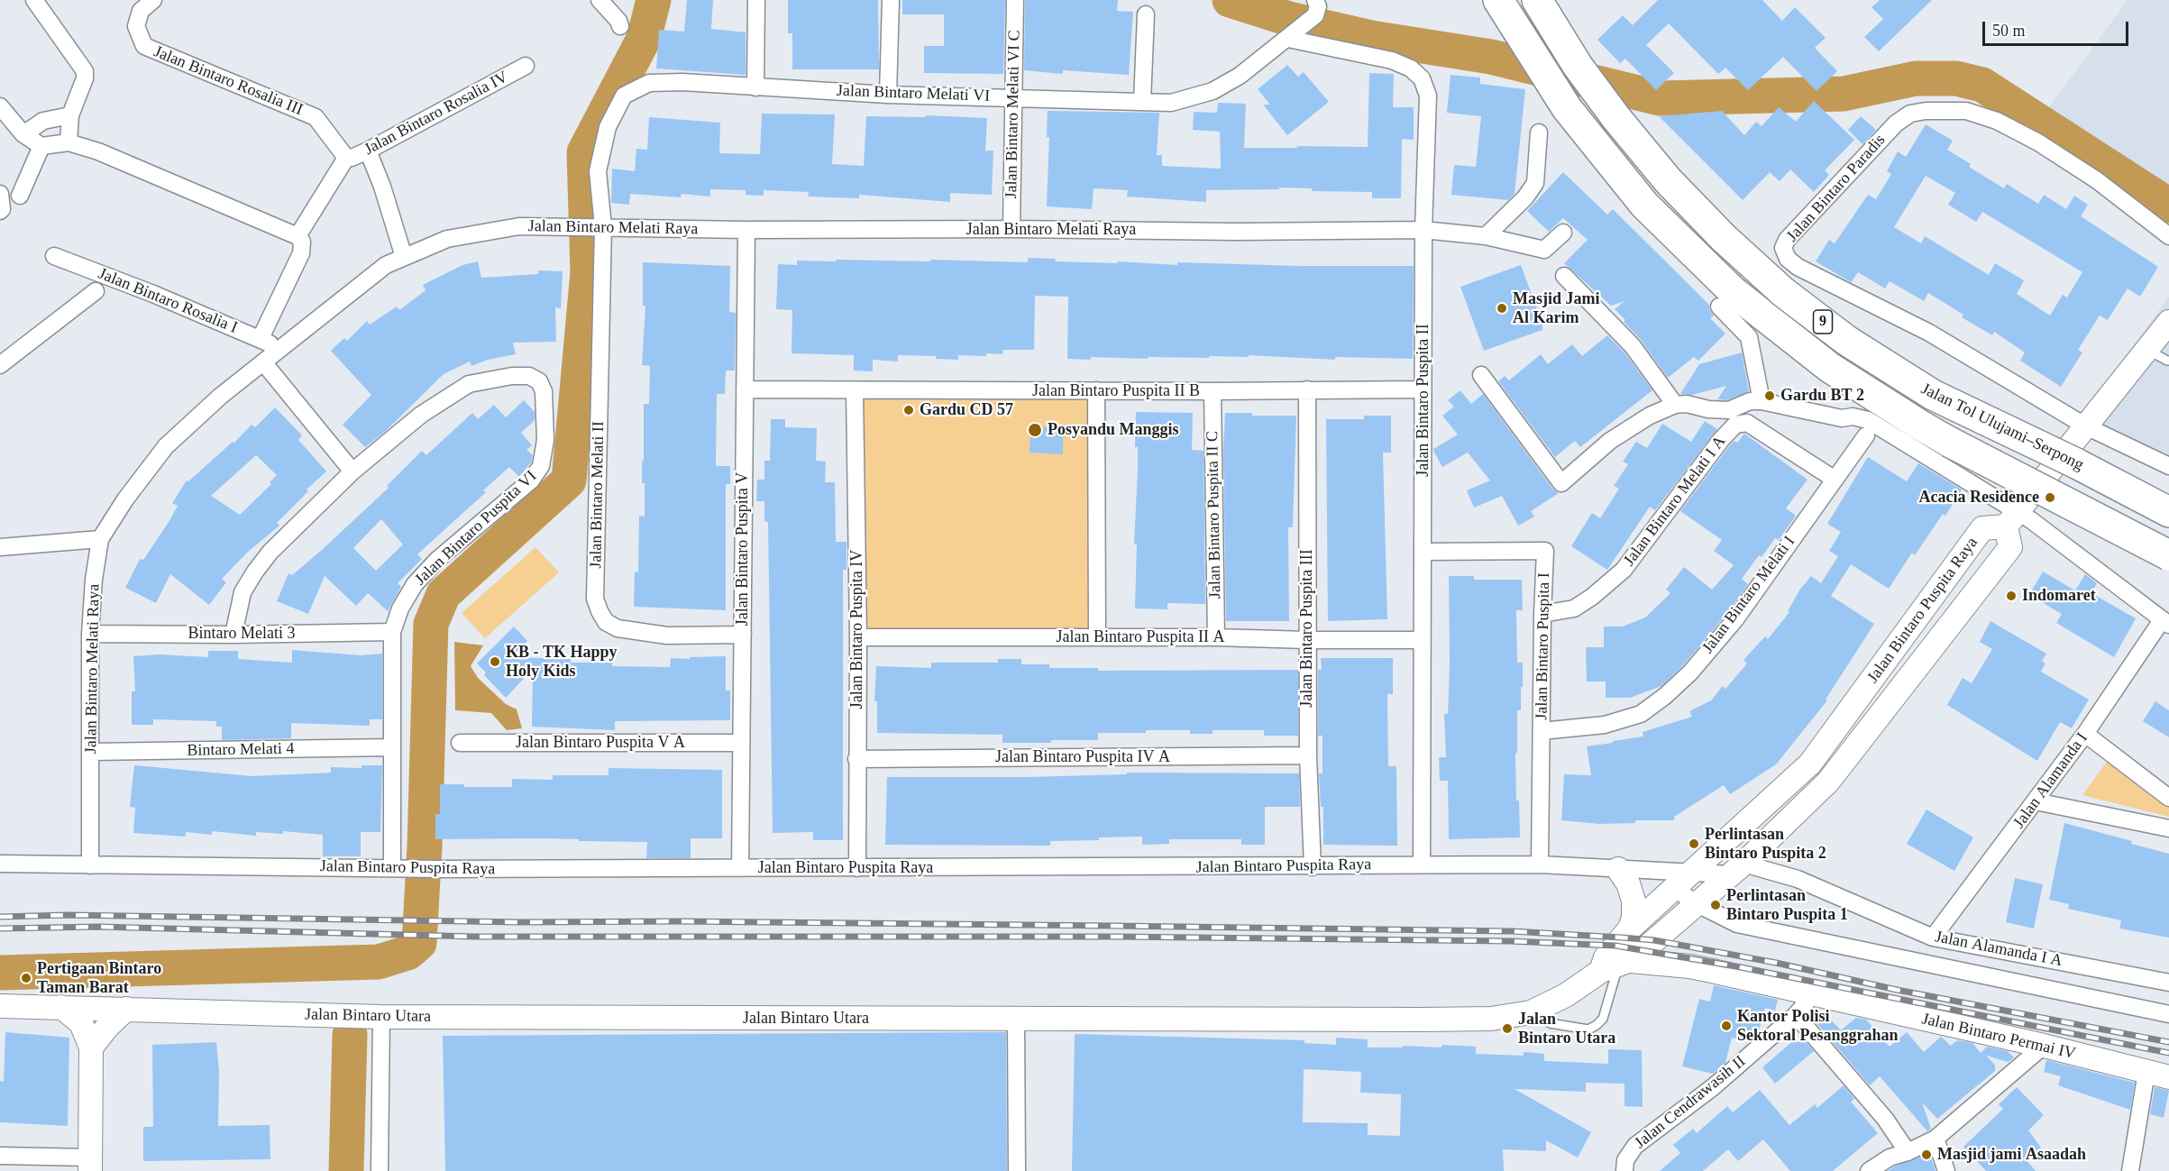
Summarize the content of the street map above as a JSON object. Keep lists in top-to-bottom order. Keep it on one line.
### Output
{"streets":{"highway":["9","Jalan Tol Ulujami–Serpong"],"main road":["Jalan Bintaro Puspita Raya","Jalan Bintaro Utara","Jalan Bintaro Permai IV"],"street":["Jalan Bintaro Rosalia III","Jalan Bintaro Melati VI","Jalan Bintaro Rosalia IV","Jalan Bintaro Melati VI C","Jalan Bintaro Paradis","Jalan Bintaro Melati Raya","Jalan Bintaro Rosalia I","Jalan Bintaro Puspita II B","Jalan Bintaro Puspita II","Jalan Bintaro Melati II","Jalan Bintaro Melati I A","Jalan Bintaro Puspita II C","Jalan Bintaro Puspita VI","Jalan Bintaro Puspita V","Jalan Bintaro Melati I","Jalan Bintaro Puspita III","Jalan Bintaro Puspita IV","Bintaro Melati 3","Jalan Bintaro Puspita II A","Jalan Bintaro Puspita I","Jalan Bintaro Puspita V A","Bintaro Melati 4","Jalan Bintaro Puspita IV A","Jalan Alamanda I","Jalan Alamanda I A","Jalan Cendrawasih II"]},"crossings":[["Jalan Bintaro Rosalia III","Jalan Bintaro Rosalia IV"],["Jalan Bintaro Melati VI","Jalan Bintaro Melati VI C"],["Jalan Bintaro Melati VI","Jalan Bintaro Melati Raya"],["Jalan Bintaro Melati VI","Jalan Bintaro Puspita II"],["Jalan Bintaro Melati VI","Jalan Bintaro Melati II"],["Jalan Bintaro Melati VI C","Jalan Bintaro Melati Raya"],["Jalan Bintaro Melati Raya","Jalan Bintaro Rosalia I"],["Jalan Bintaro Melati Raya","Jalan Bintaro Puspita II"],["Jalan Bintaro Melati Raya","Jalan Bintaro Melati II"],["Jalan Bintaro Melati Raya","Jalan Bintaro Puspita V"],["Jalan Bintaro Melati Raya","Jalan Bintaro Puspita Raya"],["Jalan Bintaro Melati Raya","Bintaro Melati 3"],["Jalan Bintaro Melati Raya","Bintaro Melati 4"],["Jalan Bintaro Puspita II B","Jalan Bintaro Puspita II"],["Jalan Bintaro Puspita II B","Jalan Bintaro Puspita II C"],["Jalan Bintaro Puspita II B","Jalan Bintaro Puspita V"],["Jalan Bintaro Puspita II B","Jalan Bintaro Puspita III"],["Jalan Bintaro Puspita II B","Jalan Bintaro Puspita IV"],["Jalan Bintaro Puspita II","Jalan Bintaro Puspita Raya"],["Jalan Bintaro Puspita II","Jalan Bintaro Puspita II A"],["Jalan Bintaro Puspita II","Jalan Bintaro Puspita I"],["Jalan Bintaro Melati II","Jalan Bintaro Puspita V"],["Jalan Bintaro Melati I A","Jalan Bintaro Melati I"],["Jalan Bintaro Melati I A","Jalan Bintaro Puspita I"],["Jalan Bintaro Puspita II C","Jalan Bintaro Puspita II A"],["Jalan Bintaro Puspita VI","Jalan Bintaro Puspita Raya"],["Jalan Bintaro Puspita VI","Bintaro Melati 3"],["Jalan Bintaro Puspita VI","Bintaro Melati 4"],["Jalan Bintaro Puspita V","Jalan Bintaro Puspita Raya"],["Jalan Bintaro Puspita V","Jalan Bintaro Puspita V A"],["Jalan Bintaro Melati I","Jalan Bintaro Puspita I"],["Jalan Bintaro Puspita Raya","Jalan Bintaro Puspita III"],["Jalan Bintaro Puspita Raya","Jalan Bintaro Puspita IV"],["Jalan Bintaro Puspita Raya","Jalan Bintaro Puspita I"],["Jalan Bintaro Puspita Raya","Jalan Alamanda I"],["Jalan Bintaro Puspita Raya","Jalan Alamanda I A"],["Jalan Bintaro Puspita Raya","Jalan Bintaro Utara"],["Jalan Bintaro Puspita Raya","Jalan Bintaro Permai IV"],["Jalan Bintaro Puspita III","Jalan Bintaro Puspita II A"],["Jalan Bintaro Puspita III","Jalan Bintaro Puspita IV A"],["Jalan Bintaro Puspita IV","Jalan Bintaro Puspita II A"],["Jalan Bintaro Puspita IV","Jalan Bintaro Puspita IV A"],["Jalan Alamanda I","Jalan Alamanda I A"],["Jalan Bintaro Utara","Jalan Bintaro Permai IV"],["Jalan Bintaro Permai IV","Jalan Cendrawasih II"]],"places":["Masjid Jami Al Karim","Gardu BT 2","Gardu CD 57","Posyandu Manggis","Acacia Residence","Indomaret","KB - TK Happy Holy Kids","Perlintasan Bintaro Puspita 2","Perlintasan Bintaro Puspita 1","Pertigaan Bintaro Taman Barat","Kantor Polisi Sektoral Pesanggrahan","Jalan Bintaro Utara","Masjid jami Asaadah"],"scale_bar":"50 m"}
